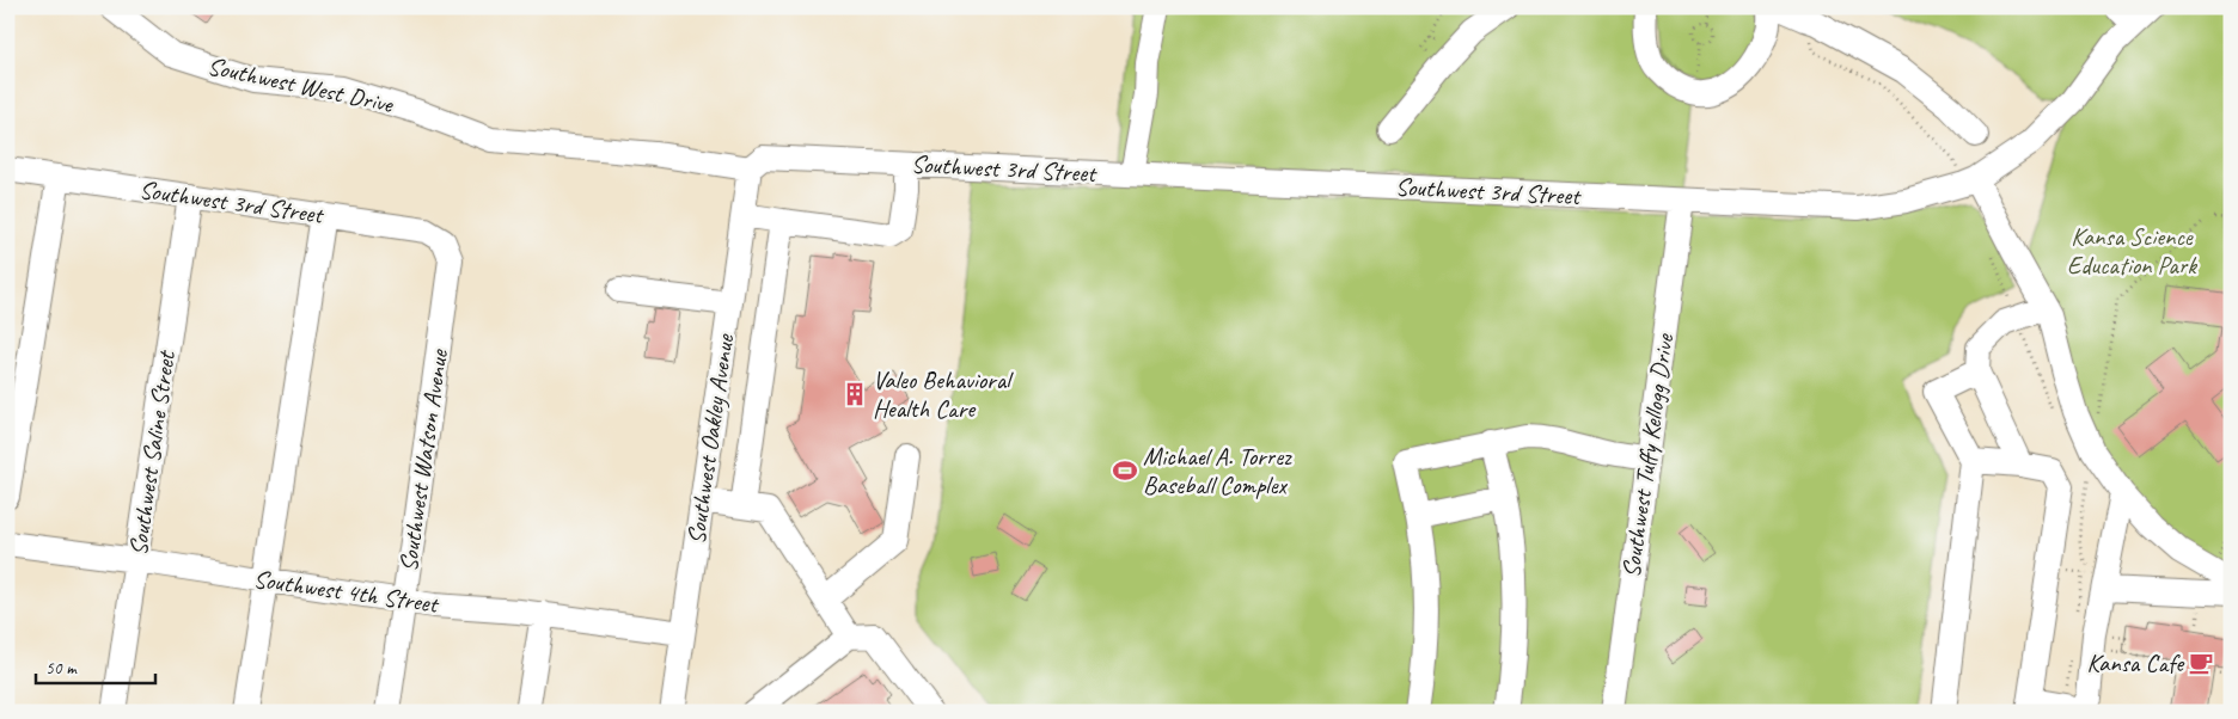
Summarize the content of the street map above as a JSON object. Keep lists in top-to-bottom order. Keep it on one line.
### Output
{"streets":{"street":["Southwest West Drive","Southwest 3rd Street","Southwest Oakley Avenue","Southwest Saline Street","Southwest Tuffy Kellogg Drive","Southwest Watson Avenue","Southwest 4th Street"]},"crossings":[["Southwest West Drive","Southwest 3rd Street"],["Southwest West Drive","Southwest Oakley Avenue"],["Southwest 3rd Street","Southwest Oakley Avenue"],["Southwest 3rd Street","Southwest Saline Street"],["Southwest 3rd Street","Southwest Tuffy Kellogg Drive"],["Southwest 3rd Street","Southwest Watson Avenue"],["Southwest Oakley Avenue","Southwest 4th Street"],["Southwest Saline Street","Southwest 4th Street"],["Southwest Watson Avenue","Southwest 4th Street"]],"parks":["Kansa Science Education Park"],"places":{"building":["Valeo Behavioral Health Care"],"sports":["Michael A. Torrez Baseball Complex"],"cafe":["Kansa Cafe"]},"scale_bar":"50 m"}
